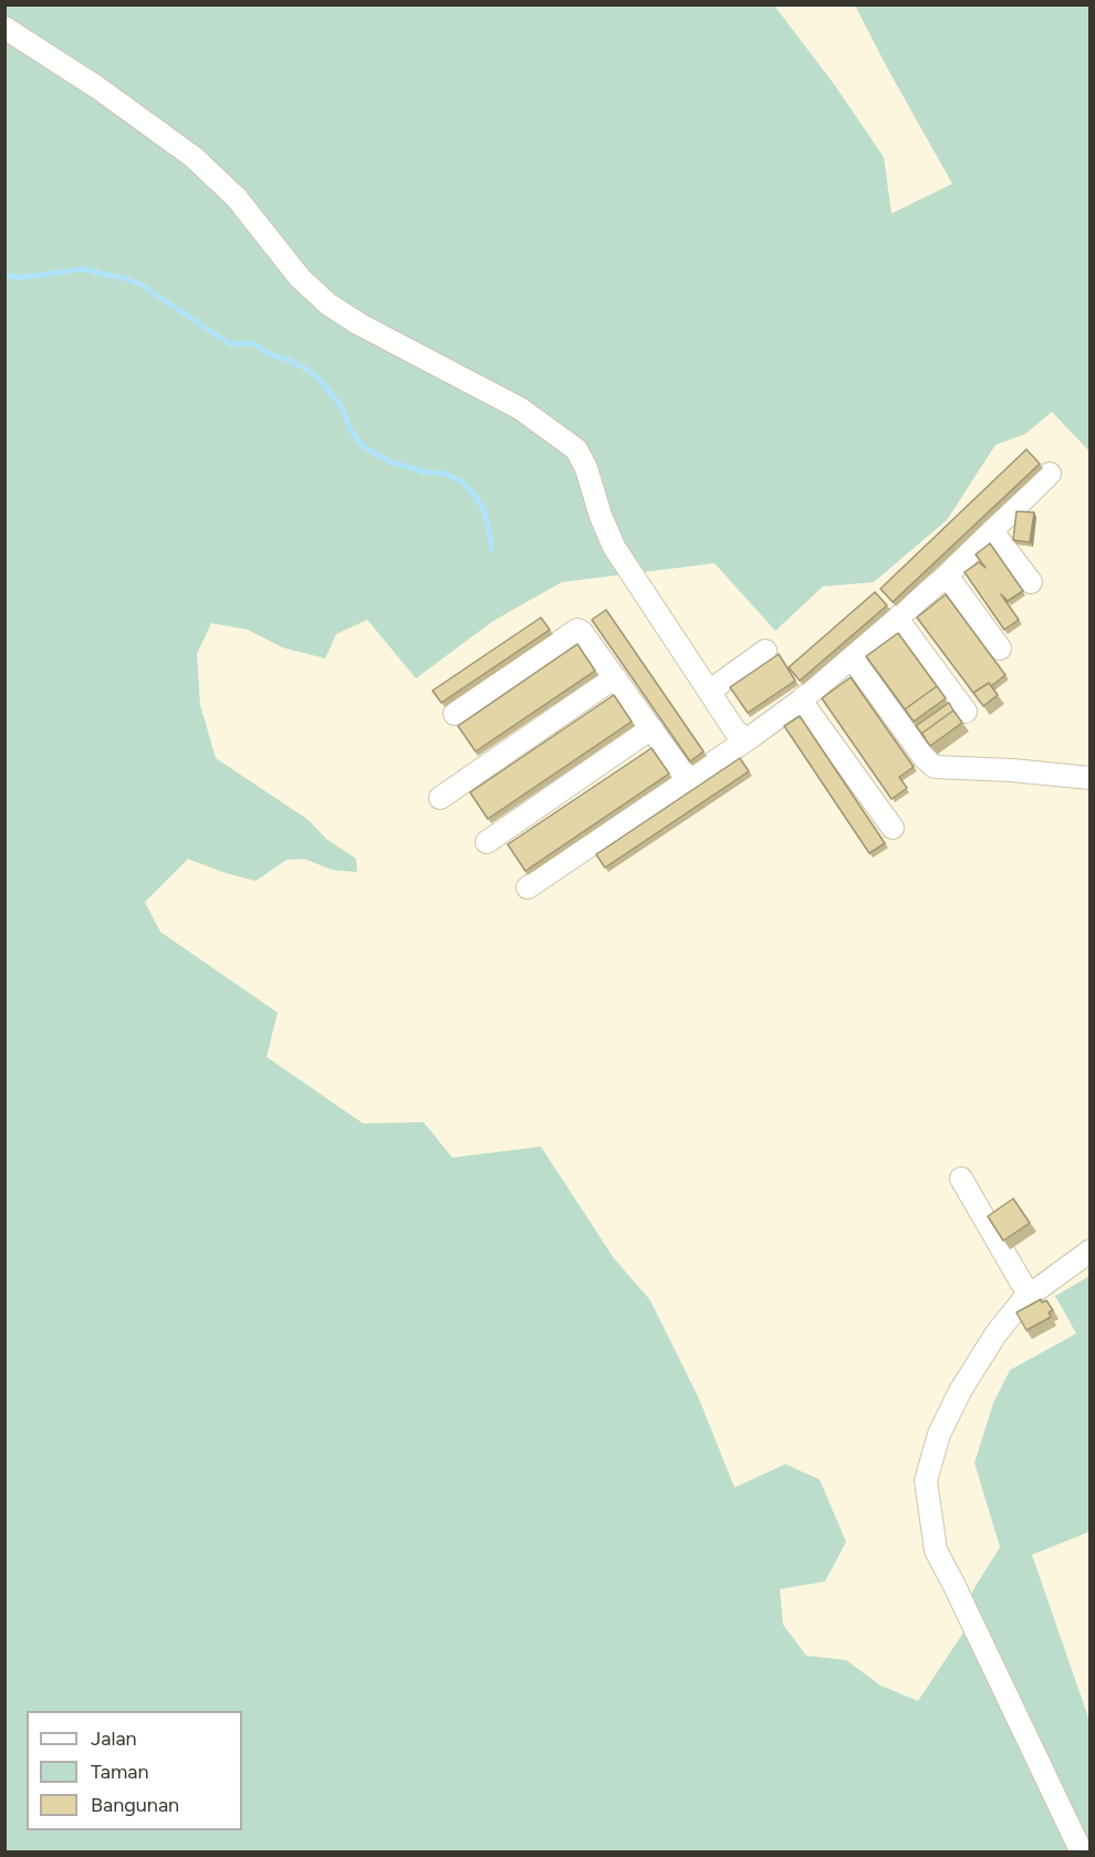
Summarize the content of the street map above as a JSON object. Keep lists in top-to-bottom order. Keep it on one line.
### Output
{"legend":["Jalan","Taman","Bangunan"]}
